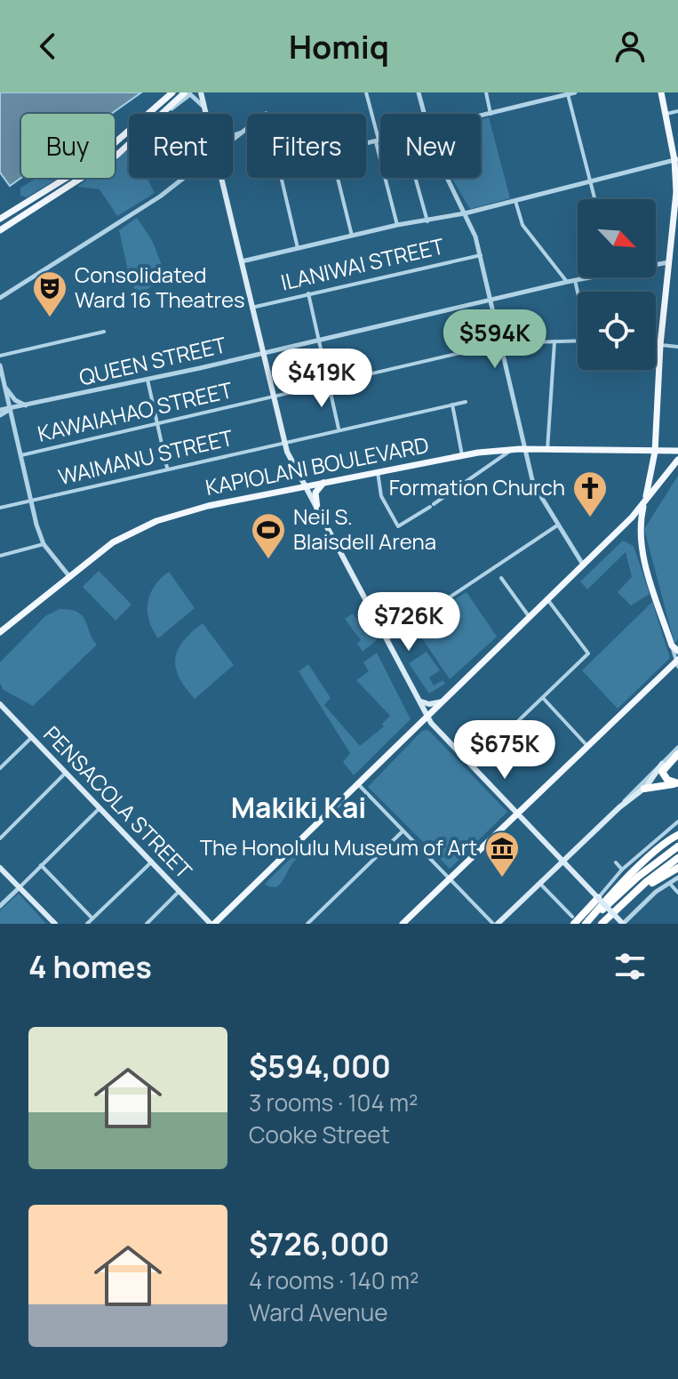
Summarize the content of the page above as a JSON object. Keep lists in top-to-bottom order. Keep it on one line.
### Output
{"streets":{"main road":["QUEEN STREET","KAPIOLANI BOULEVARD","PENSACOLA STREET"],"street":["ILANIWAI STREET","KAWAIAHAO STREET","WAIMANU STREET"]},"districts":["Makiki Kai"],"places":{"theatre":["Consolidated Ward 16 Theatres"],"church":["Formation Church"],"sports":["Neil S. Blaisdell Arena"],"museum":["The Honolulu Museum of Art"]},"north":"bottom right","page":{"header":"Homiq","chip":["Buy","Rent","Filters","New"],"price":["$594K","$419K","$726K","$675K"],"heading":"4 homes","list":[{"name":"$594,000","note":"3 rooms · 104 m² · Cooke Street"},{"name":"$726,000","note":"4 rooms · 140 m² · Ward Avenue"}]}}
